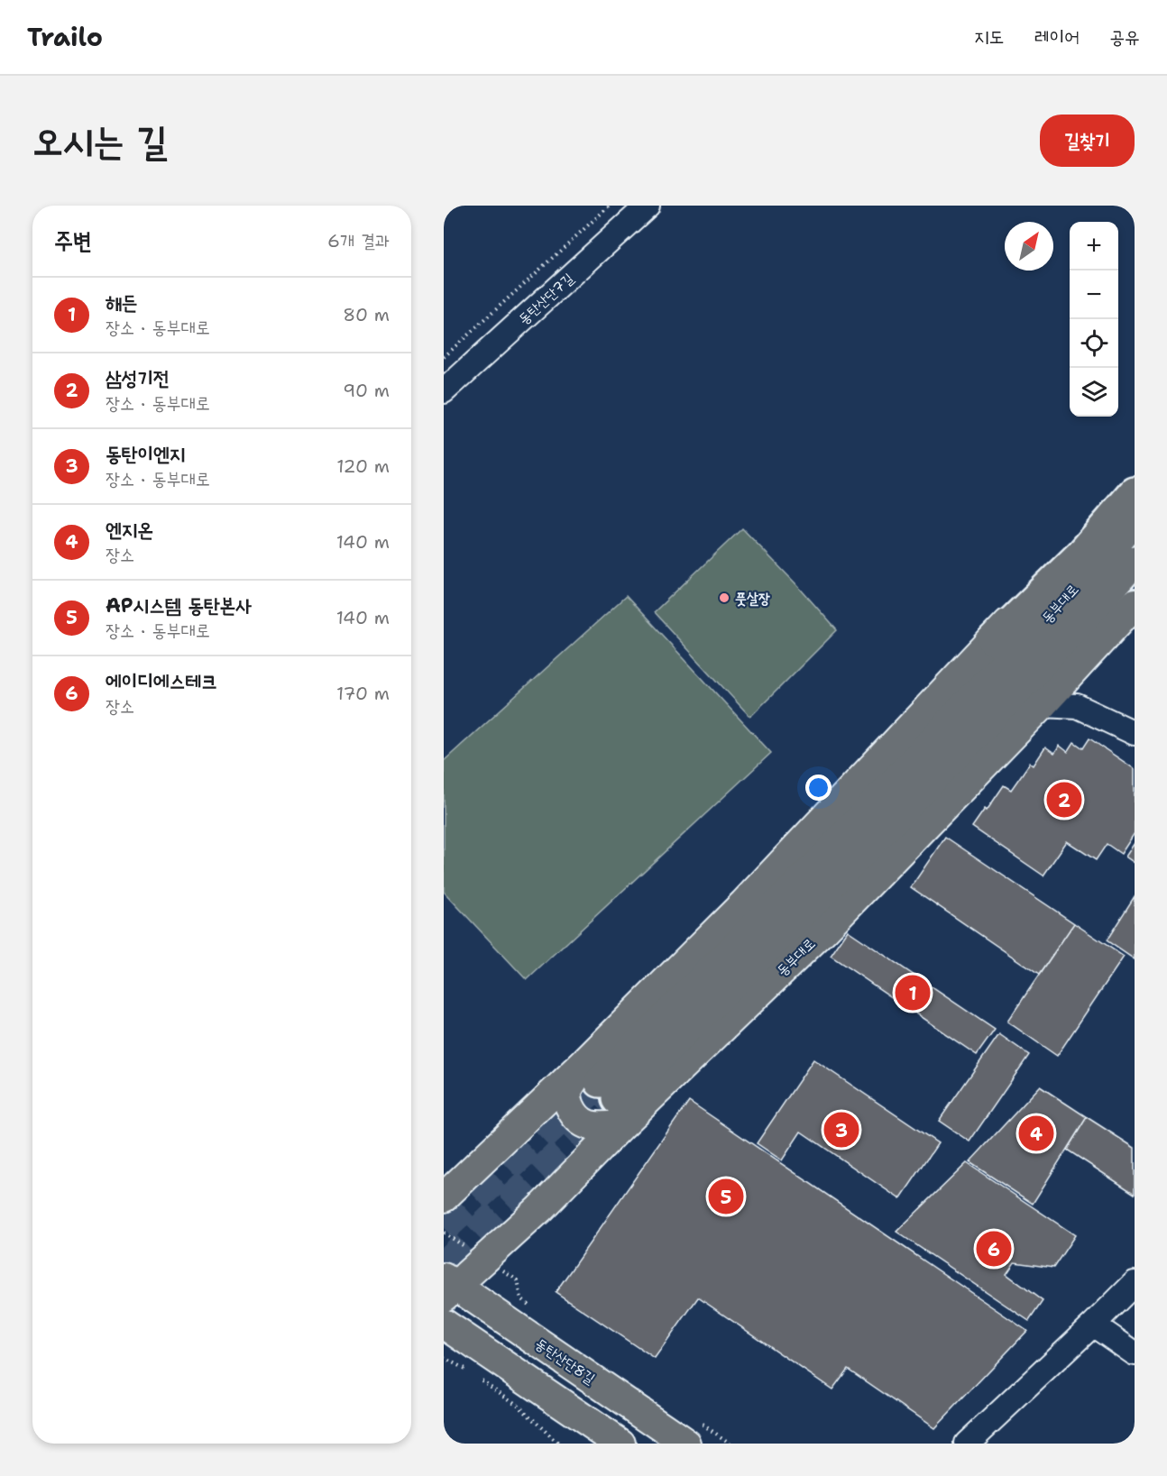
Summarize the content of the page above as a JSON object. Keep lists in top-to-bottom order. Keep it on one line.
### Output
{"streets":{"highway":["동부대로"],"main road":["동탄산단8길"],"street":["동탄산단7길"]},"crossings":[["동부대로","동탄산단8길"]],"places":["풋살장"],"north":"top right","page":{"header":"Trailo","nav":["지도","레이어","공유"],"buttons":"길찾기","title":"오시는 길","heading":["주변","6개 결과"],"map_buttons":["+","−"],"list":[{"mark":"1","name":"해든","note":"장소 · 동부대로","value":"80 m"},{"mark":"2","name":"삼성기전","note":"장소 · 동부대로","value":"90 m"},{"mark":"3","name":"동탄이엔지","note":"장소 · 동부대로","value":"120 m"},{"mark":"4","name":"엔지온","note":"장소","value":"140 m"},{"mark":"5","name":"AP시스템 동탄본사","note":"장소 · 동부대로","value":"140 m"},{"mark":"6","name":"에이디에스테크","note":"장소","value":"170 m"}],"pins":["2","1","3","4","5","6"]}}
